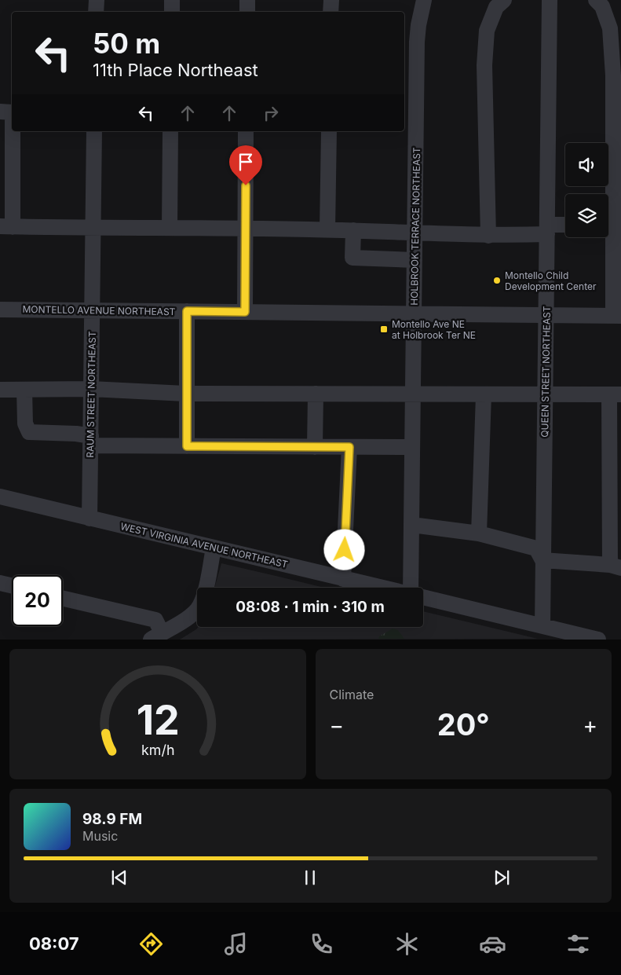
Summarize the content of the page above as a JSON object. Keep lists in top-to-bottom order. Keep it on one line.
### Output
{"streets":{"street":["HOLBROOK TERRACE NORTHEAST","MONTELLO AVENUE NORTHEAST","QUEEN STREET NORTHEAST","RAUM STREET NORTHEAST","WEST VIRGINIA AVENUE NORTHEAST"]},"crossings":[["HOLBROOK TERRACE NORTHEAST","MONTELLO AVENUE NORTHEAST"],["MONTELLO AVENUE NORTHEAST","QUEEN STREET NORTHEAST"],["MONTELLO AVENUE NORTHEAST","RAUM STREET NORTHEAST"],["RAUM STREET NORTHEAST","WEST VIRGINIA AVENUE NORTHEAST"]],"places":{"other":["Montello Child Development Center"],"transit":["Montello Ave NE at Holbrook Ter NE"]},"page":{"turn":["50 m","11th Place Northeast"],"limit":"20","trip":"08:08 · 1 min · 310 m","tile":"Climate","heat":["−","20°","+"],"song":["98.9 FM","Music"],"tabs":"08:07","gauge":["12","km/h"]}}
